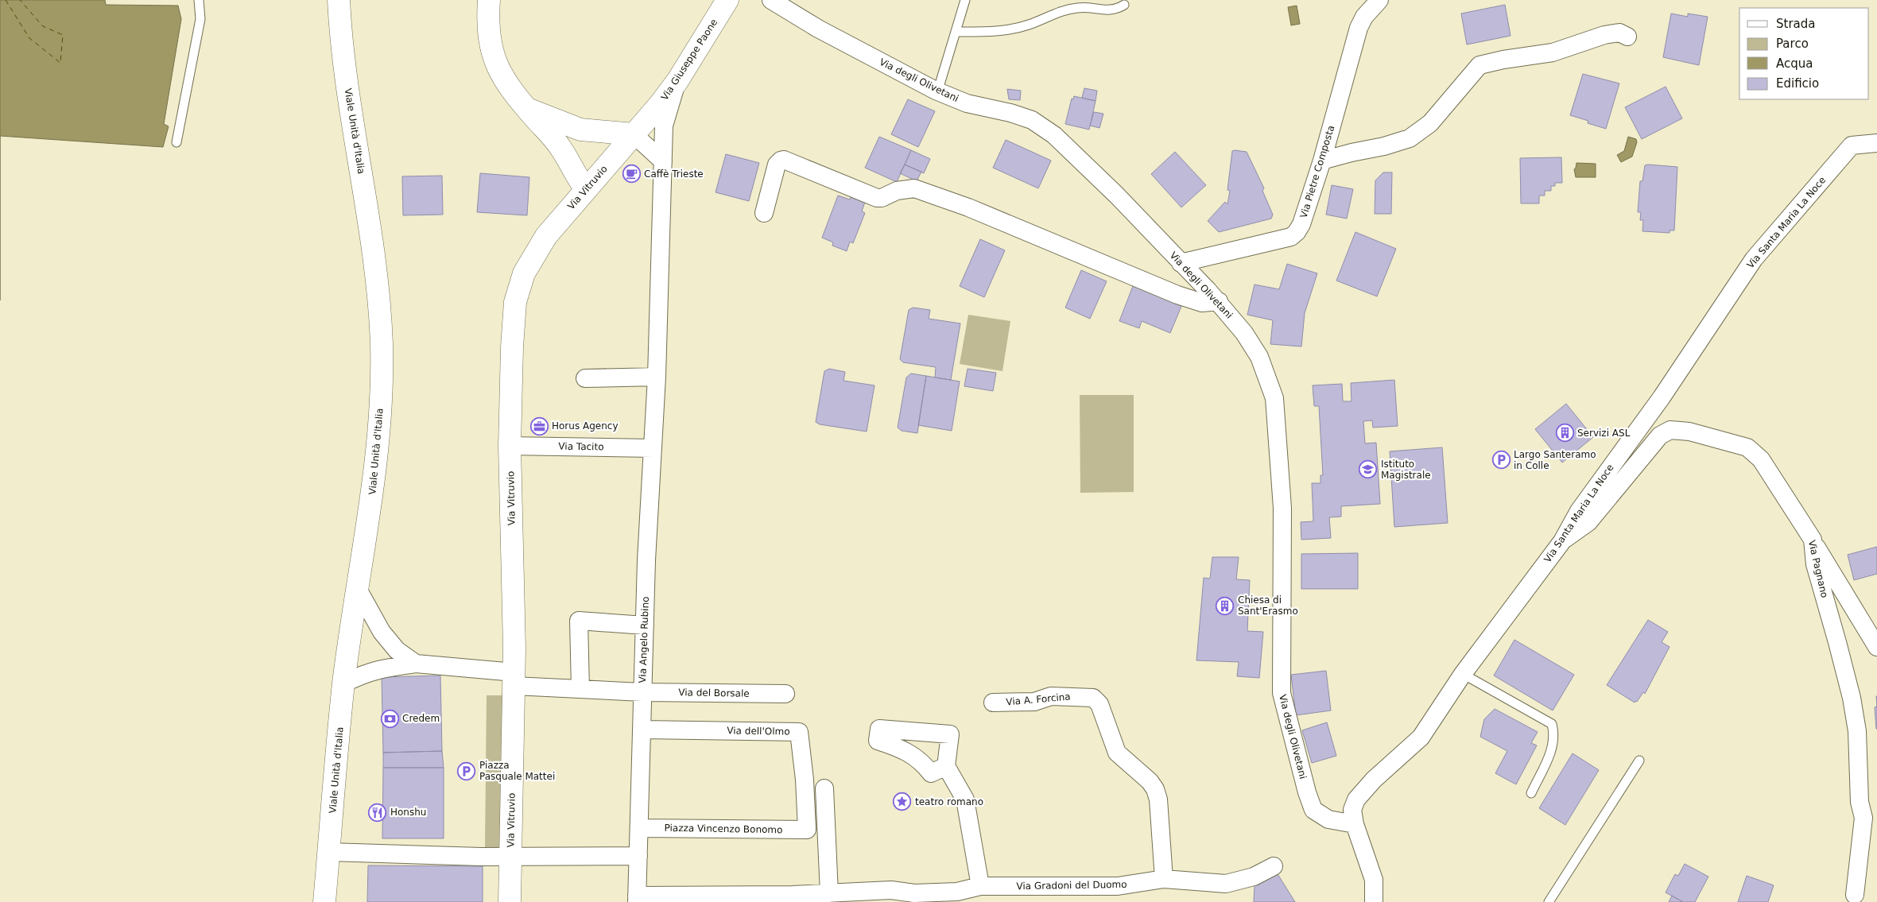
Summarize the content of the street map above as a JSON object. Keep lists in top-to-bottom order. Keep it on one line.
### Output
{"streets":{"street":["Via Giuseppe Paone","Via degli Olivetani","Viale Unità d'Italia","Via Pietre Composta","Via Vitruvio","Via Santa Maria La Noce","Via Tacito","Via Pagnano","Via Angelo Rubino","Via del Borsale","Via A. Forcina","Via dell'Olmo","Piazza Vincenzo Bonomo","Via Gradoni del Duomo"]},"crossings":[["Via Giuseppe Paone","Via Vitruvio"],["Via Giuseppe Paone","Via Angelo Rubino"],["Via degli Olivetani","Via Pietre Composta"],["Via degli Olivetani","Via Santa Maria La Noce"],["Via Vitruvio","Via Tacito"],["Via Santa Maria La Noce","Via Pagnano"],["Via Tacito","Via Angelo Rubino"],["Via Angelo Rubino","Via del Borsale"],["Via Angelo Rubino","Via dell'Olmo"],["Via Angelo Rubino","Piazza Vincenzo Bonomo"],["Via Angelo Rubino","Via Gradoni del Duomo"],["Via A. Forcina","Via Gradoni del Duomo"],["Via dell'Olmo","Piazza Vincenzo Bonomo"]],"places":{"cafe":["Caffè Trieste"],"office":["Horus Agency"],"building":["Servizi ASL","Chiesa di Sant'Erasmo"],"parking":["Largo Santeramo in Colle","Piazza Pasquale Mattei"],"school or university":["Istituto Magistrale"],"bank":["Credem"],"place":["teatro romano"],"restaurant":["Honshu"]},"legend":["Strada","Parco","Acqua","Edificio"]}
